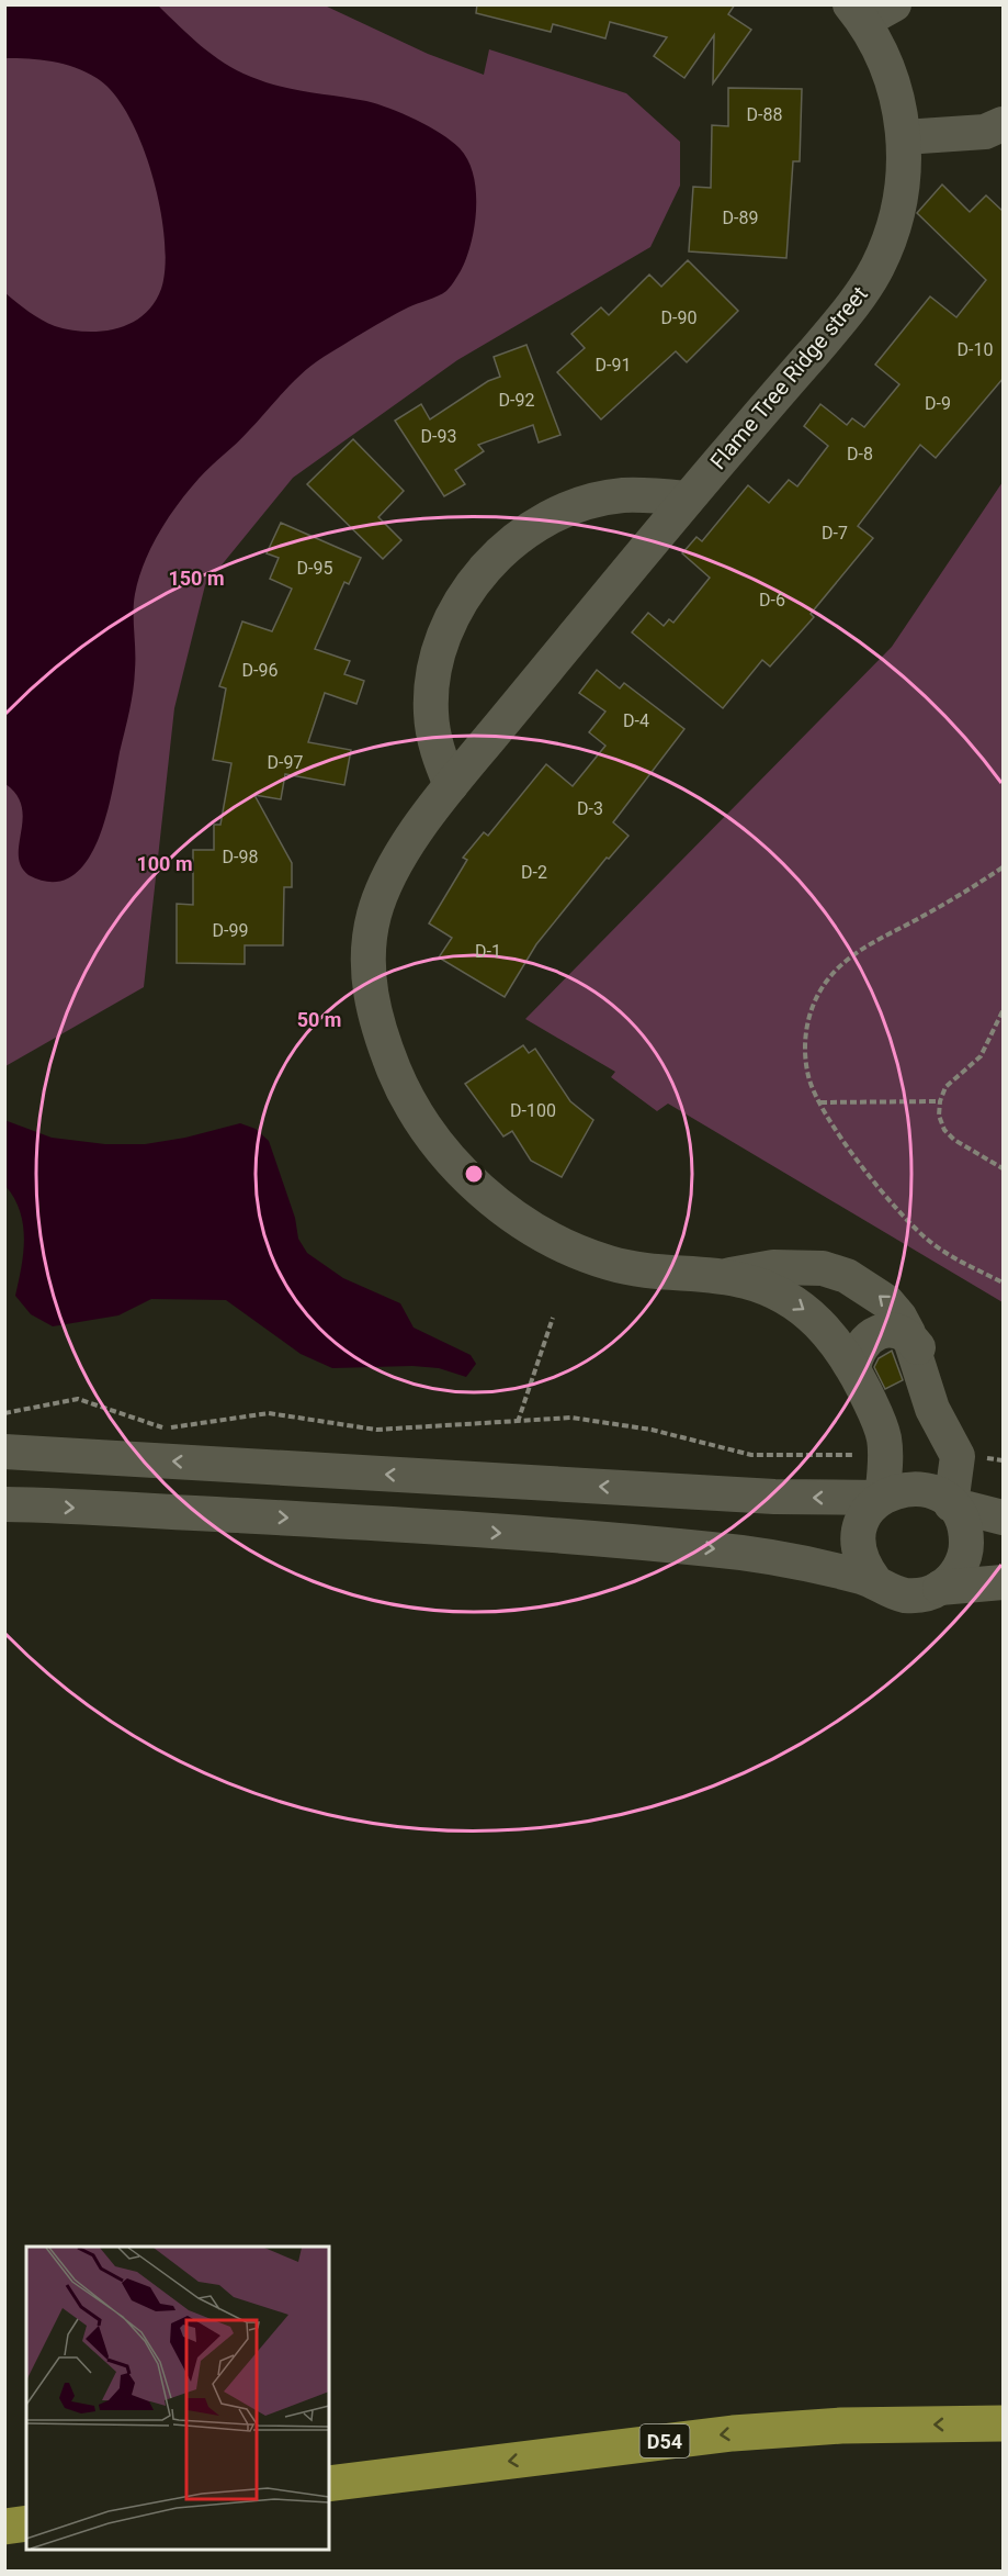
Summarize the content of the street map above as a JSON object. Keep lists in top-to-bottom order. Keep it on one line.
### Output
{"streets":{"highway":["D54"],"street":["Flame Tree Ridge street"]},"house_numbers":["D-88","D-89","D-90","D-10","D-91","D-92","D-9","D-93","D-8","D-7","D-95","D-6","D-96","D-4","D-97","D-3","D-98","D-2","D-99","D-1","D-100"],"rings":["150 m","100 m","50 m"]}
